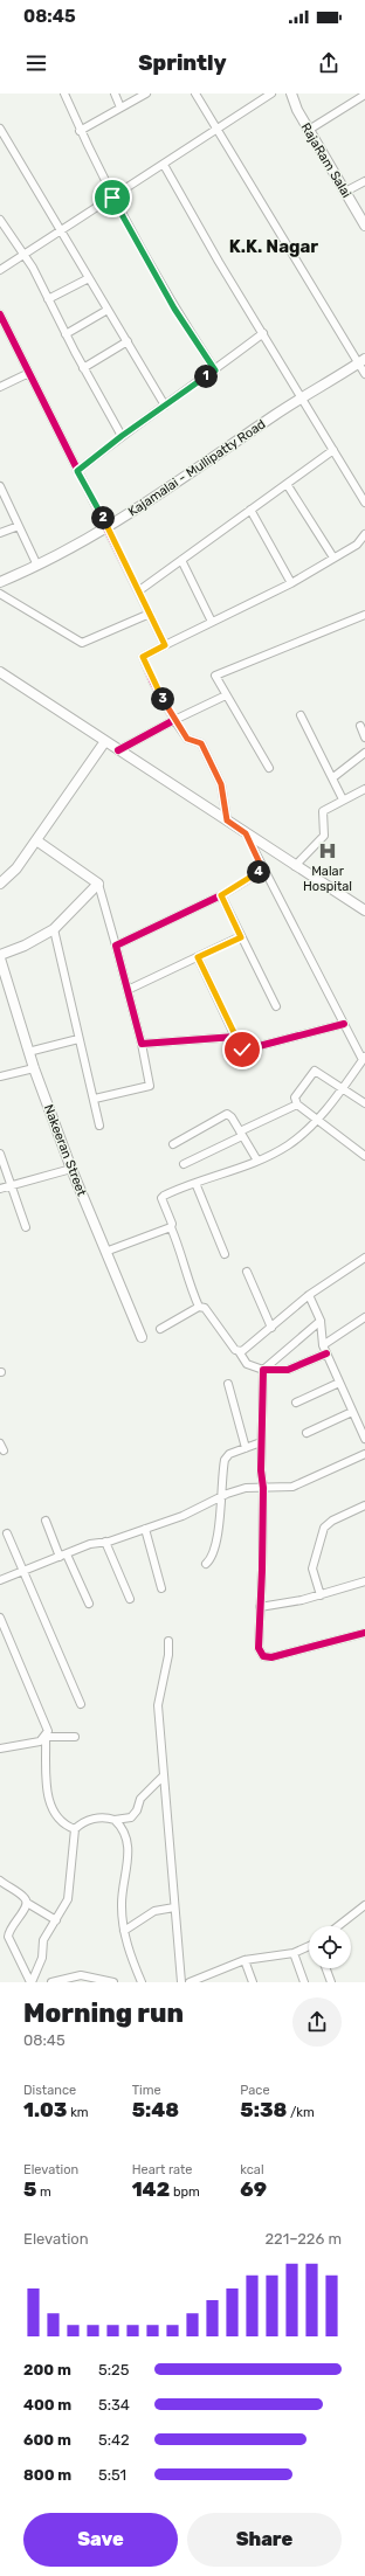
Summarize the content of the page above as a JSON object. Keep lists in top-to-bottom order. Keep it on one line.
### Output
{"streets":{"street":["RajaRam Salai","Kajamalai - Mullipatty Road","Nakeeran Street"]},"districts":["K.K. Nagar"],"places":{"hospital":["Malar Hospital"]},"page":{"status":"08:45","header":"Sprintly","pins":["1","2","3","4"],"heading":["Morning run","08:45"],"stats":[["Distance","1.03 km"],["Time","5:48"],["Pace","5:38 /km"],["Elevation","5 m"],["Heart rate","142 bpm"],["kcal","69"]],"chart":["Elevation","221–226 m"],"list":[{"name":"200 m","note":"5:25"},{"name":"400 m","note":"5:34"},{"name":"600 m","note":"5:42"},{"name":"800 m","note":"5:51"}],"buttons":["Save","Share"]}}
